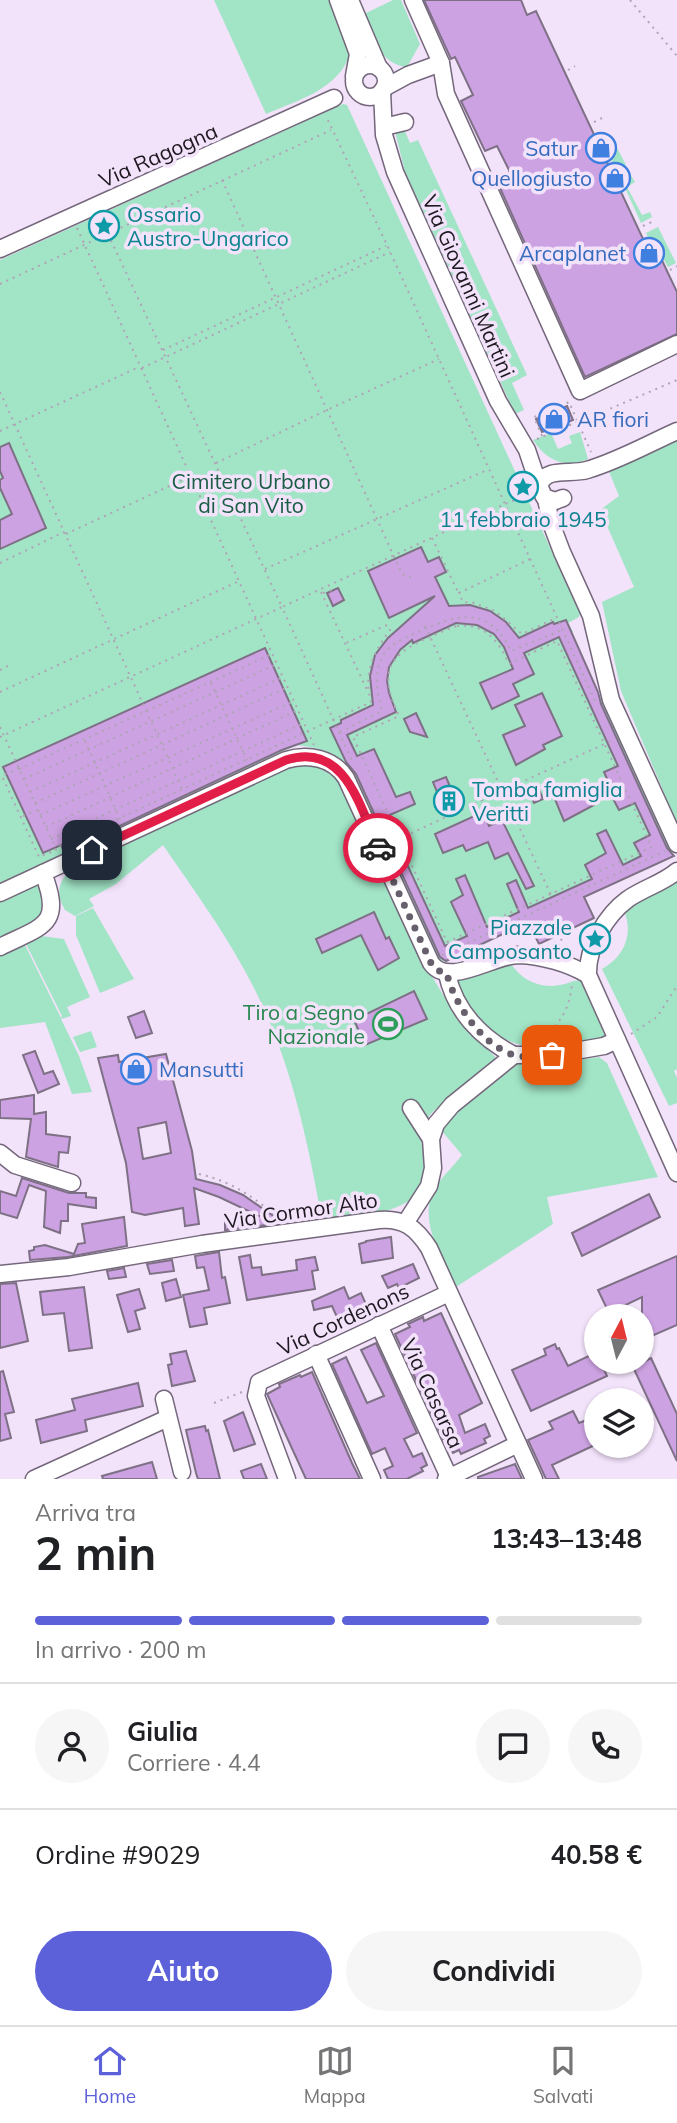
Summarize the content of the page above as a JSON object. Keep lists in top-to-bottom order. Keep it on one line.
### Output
{"streets":{"street":["Via Ragogna","Via Giovanni Martini","Via Cormor Alto","Via Cordenons","Via Casarsa"]},"crossings":[["Via Ragogna","Via Giovanni Martini"],["Via Cormor Alto","Via Cordenons"],["Via Cormor Alto","Via Casarsa"],["Via Cordenons","Via Casarsa"]],"parks":["Cimitero Urbano di San Vito"],"places":{"shop":["Satur","Quellogiusto","Arcaplanet","AR fiori","Mansutti"],"place":["Ossario Austro-Ungarico","11 febbraio 1945","Piazzale Camposanto"],"building":["Tomba famiglia Veritti"],"sports":["Tiro a Segno Nazionale"]},"north":"top","page":{"heading":["2 min","Arriva tra","13:43–13:48"],"panel":["Giulia","Corriere · 4.4","Ordine #9029","40.58 €"],"bar":"In arrivo · 200 m","buttons":["Aiuto","Condividi"],"tabs":["Home","Mappa","Salvati"]}}
